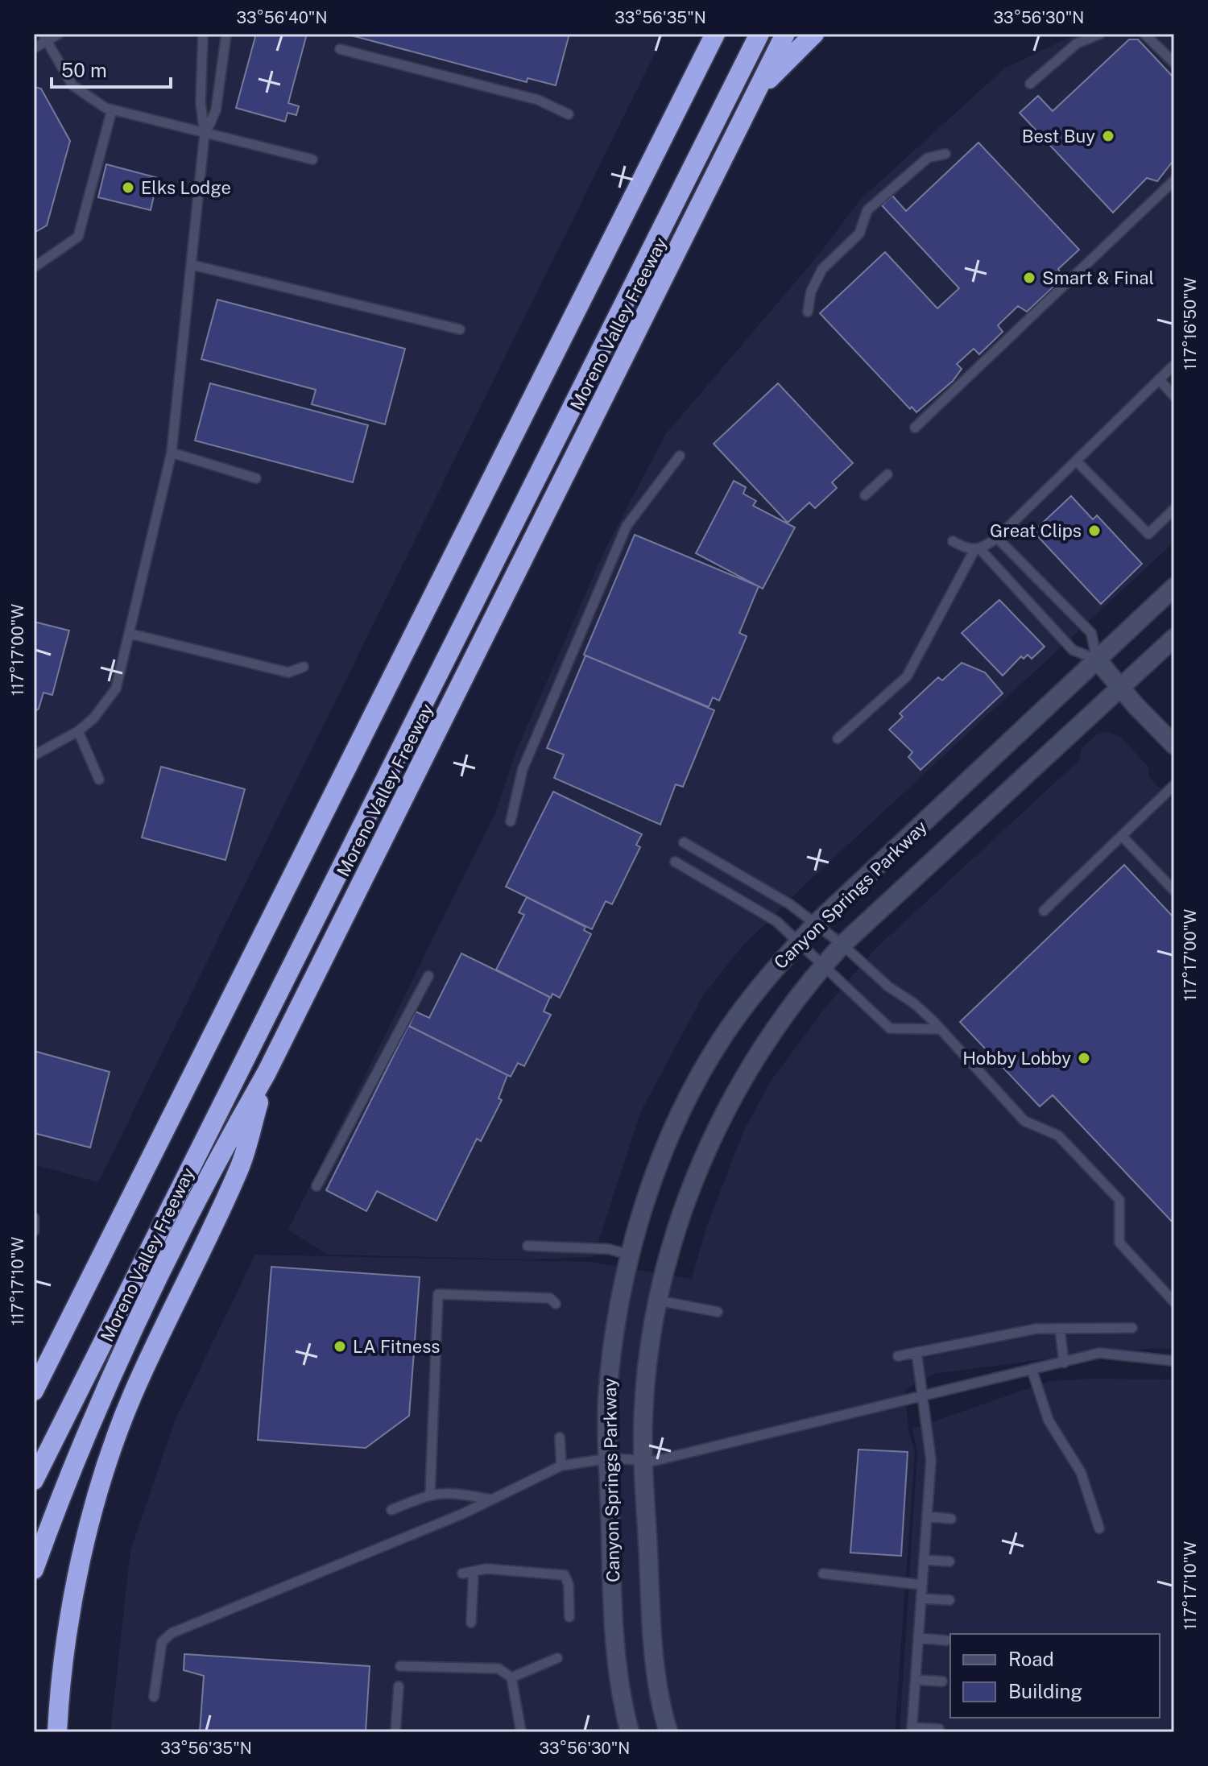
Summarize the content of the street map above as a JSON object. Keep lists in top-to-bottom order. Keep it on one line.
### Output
{"streets":{"highway":["Moreno Valley Freeway"],"street":["Canyon Springs Parkway"]},"places":["Best Buy","Elks Lodge","Smart & Final","Great Clips","Hobby Lobby","LA Fitness"],"legend":["Road","Building"],"scale_bar":"50 m","coordinates":["33°56'40\"N","33°56'35\"N","33°56'30\"N","117°16'50\"W","117°17'00\"W","117°17'10\"W"]}
